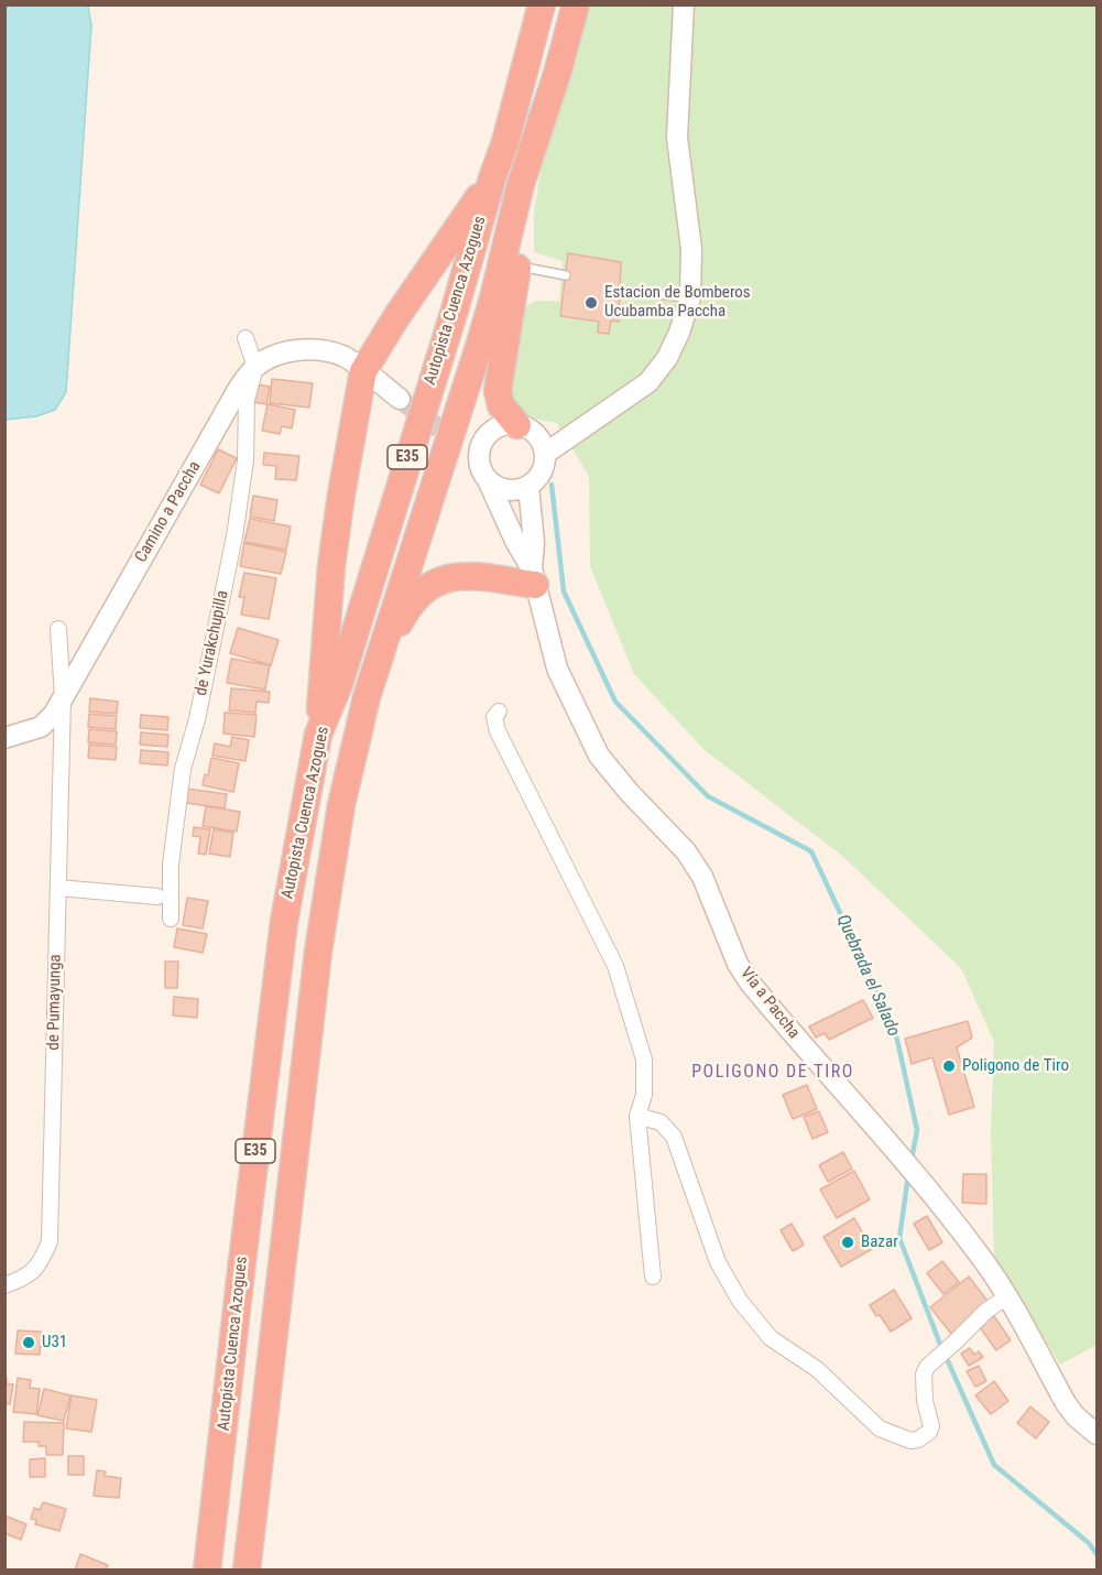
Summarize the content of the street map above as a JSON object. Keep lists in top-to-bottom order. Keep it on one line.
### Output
{"streets":{"highway":["Autopista Cuenca Azogues","E35"],"main road":["Camino a Paccha","Vía a Paccha"],"street":["de Yurakchupilla","de Pumayunga"]},"crossings":[["Camino a Paccha","de Yurakchupilla"],["Camino a Paccha","de Pumayunga"]],"districts":["POLIGONO DE TIRO"],"water":["Quebrada el Salado"],"places":["Estacion de Bomberos Ucubamba Paccha","Poligono de Tiro","Bazar","U31"]}
